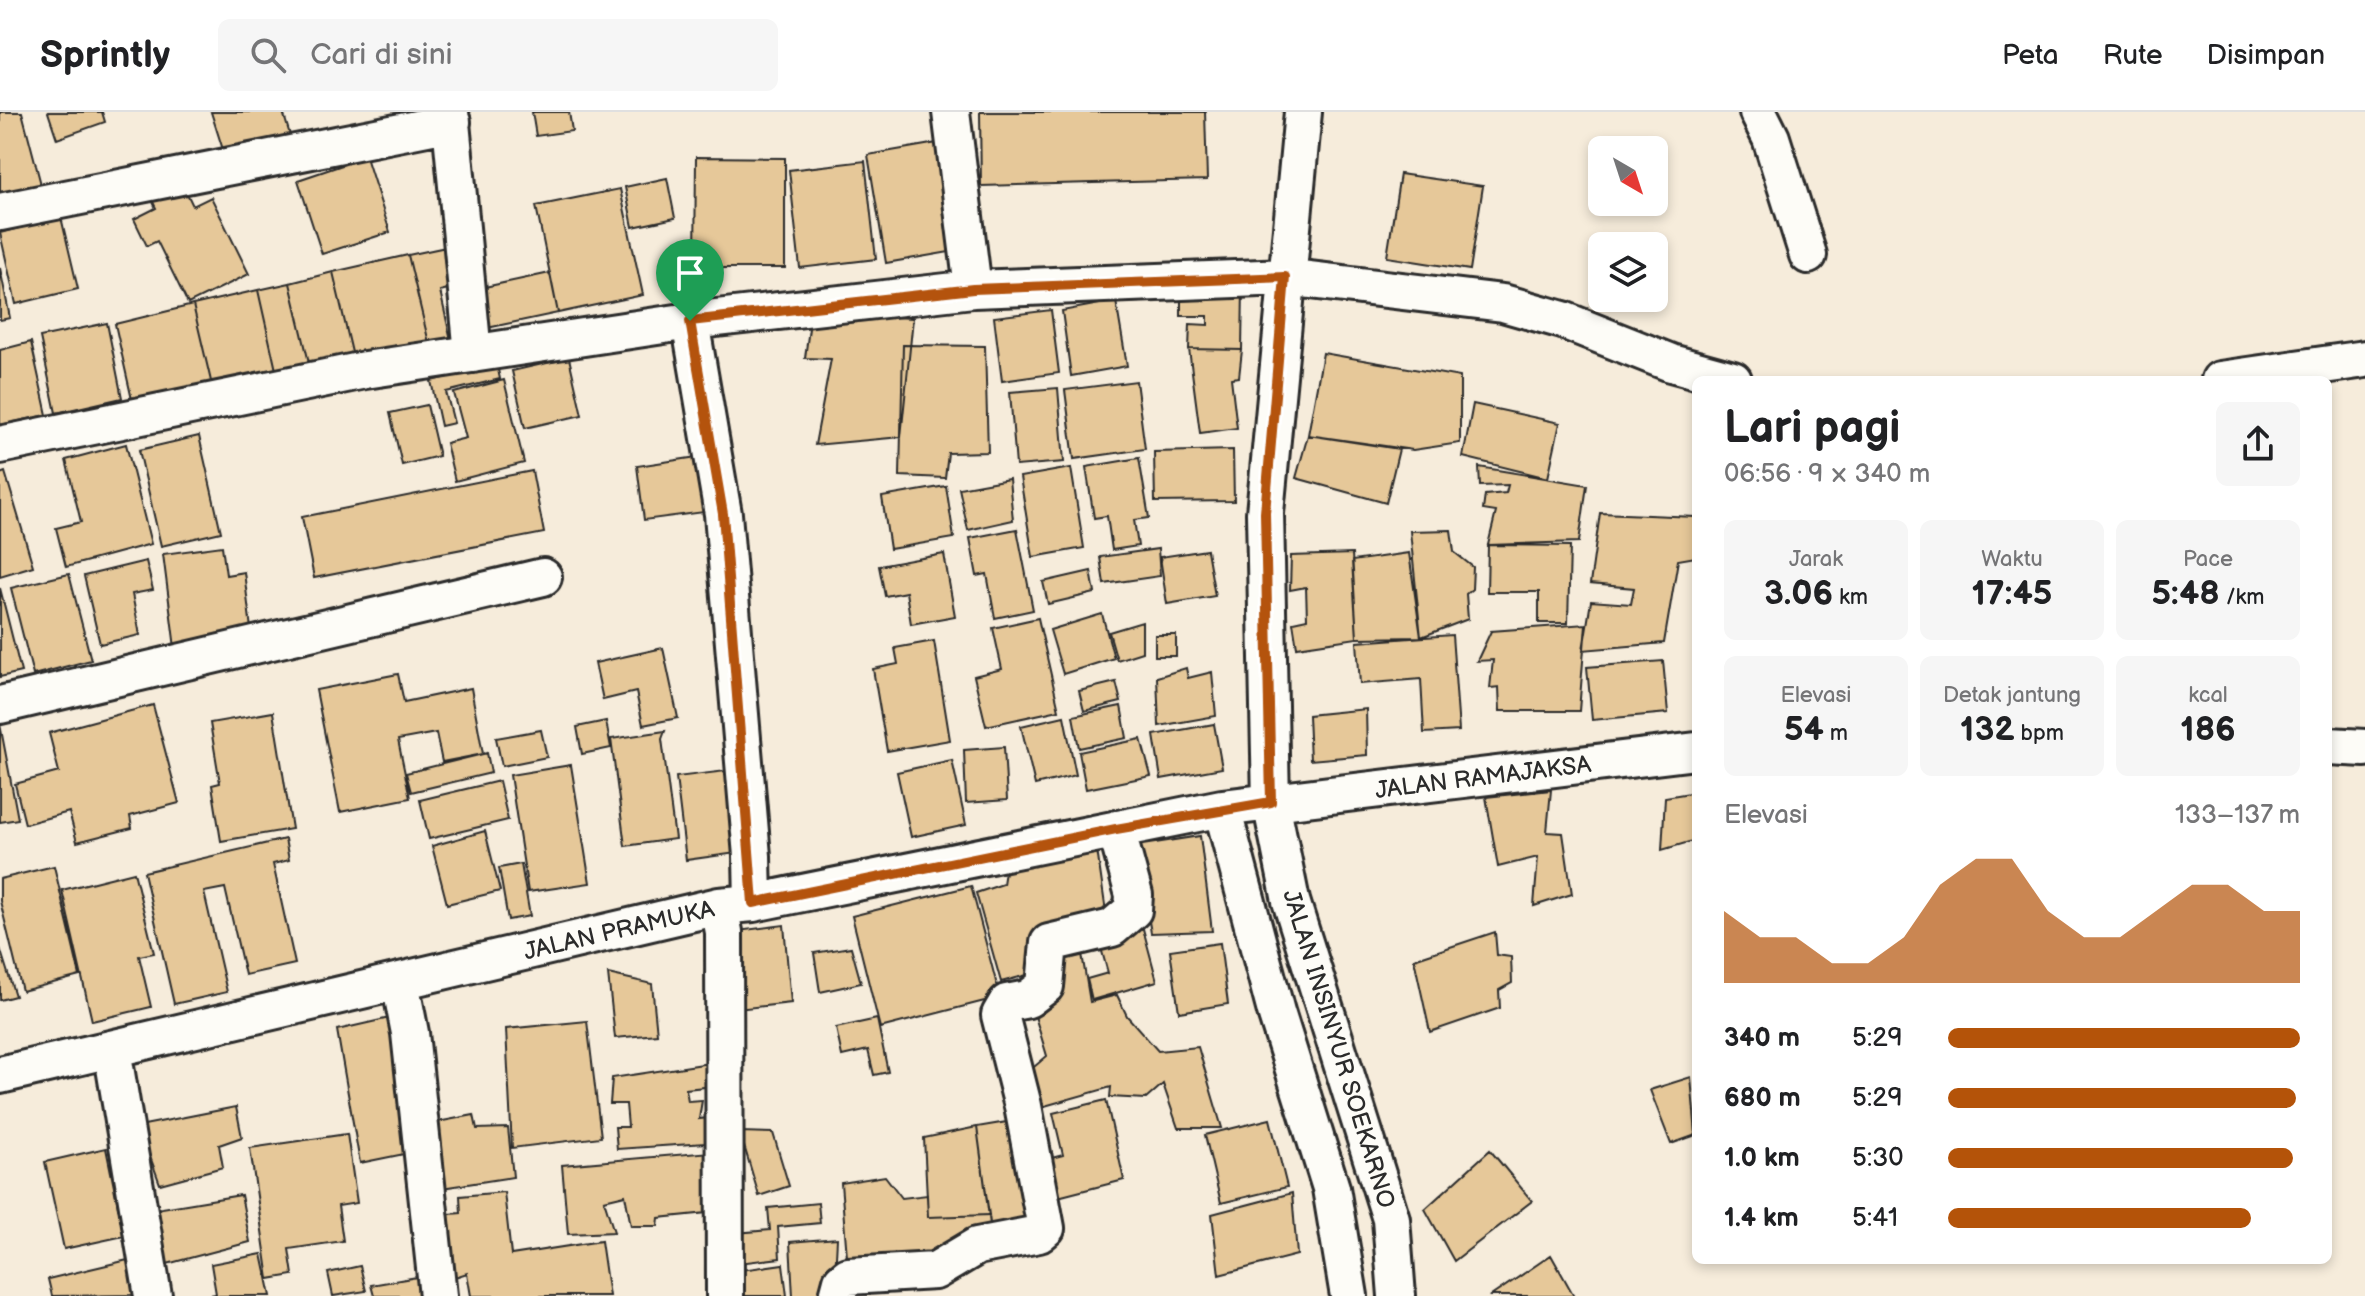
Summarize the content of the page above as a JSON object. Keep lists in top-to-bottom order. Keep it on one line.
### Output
{"streets":{"street":["JALAN RAMAJAKSA","JALAN PRAMUKA","JALAN INSINYUR SOEKARNO"]},"crossings":[["JALAN RAMAJAKSA","JALAN PRAMUKA"],["JALAN RAMAJAKSA","JALAN INSINYUR SOEKARNO"],["JALAN PRAMUKA","JALAN INSINYUR SOEKARNO"]],"north":"bottom right","page":{"header":"Sprintly","search":"Cari di sini","nav":["Peta","Rute","Disimpan"],"heading":["Lari pagi","06:56 · 9 × 340 m"],"stats":[["Jarak","3.06 km"],["Waktu","17:45"],["Pace","5:48 /km"],["Elevasi","54 m"],["Detak jantung","132 bpm"],["kcal","186"]],"chart":["Elevasi","133–137 m"],"list":[{"name":"340 m","note":"5:29"},{"name":"680 m","note":"5:29"},{"name":"1.0 km","note":"5:30"},{"name":"1.4 km","note":"5:41"}]}}
